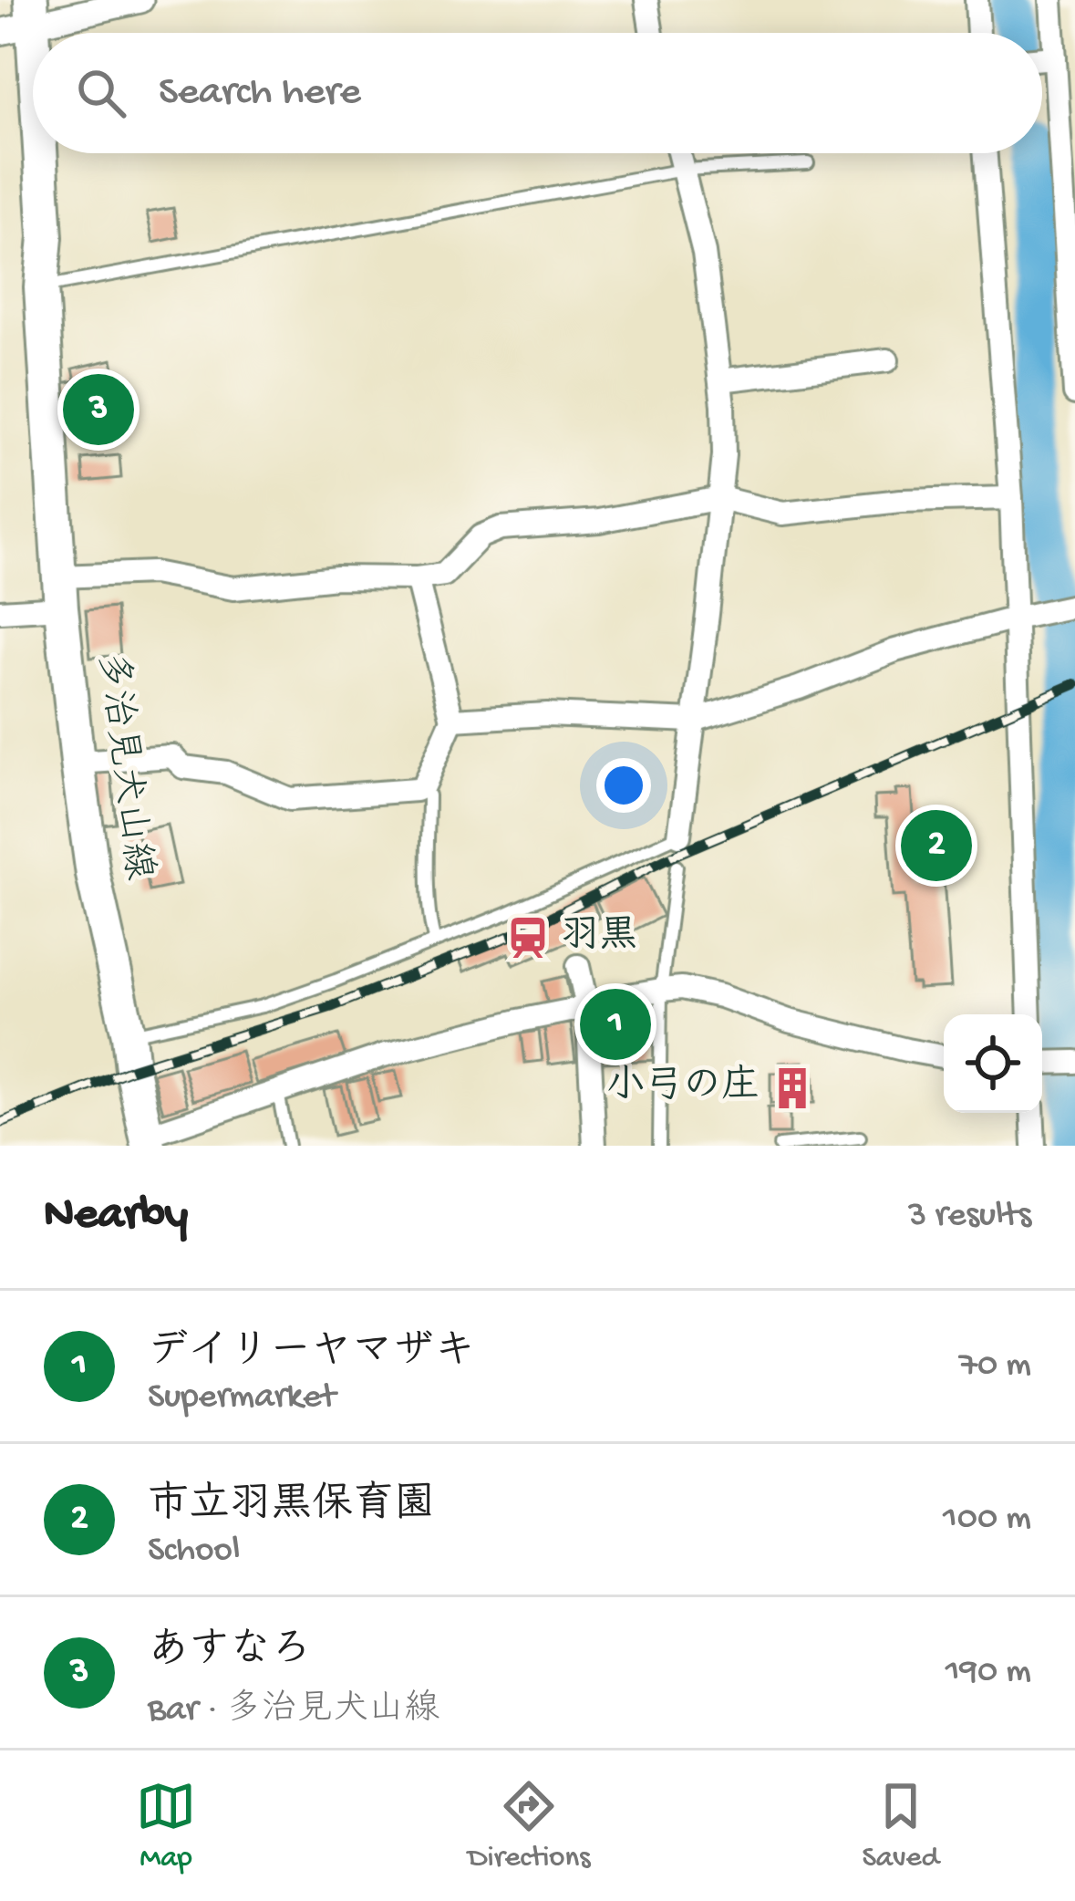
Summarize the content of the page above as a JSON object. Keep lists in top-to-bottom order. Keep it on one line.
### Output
{"streets":{"main road":["多治見犬山線"]},"places":{"station":["羽黒"],"building":["小弓の庄"]},"page":{"search":"Search here","pins":["3","2","1"],"heading":["Nearby","3 results"],"list":[{"mark":"1","name":"デイリーヤマザキ","note":"Supermarket","value":"70 m"},{"mark":"2","name":"市立羽黒保育園","note":"School","value":"100 m"},{"mark":"3","name":"あすなろ","note":"Bar · 多治見犬山線","value":"190 m"}],"nav":["Map","Directions","Saved"]}}
